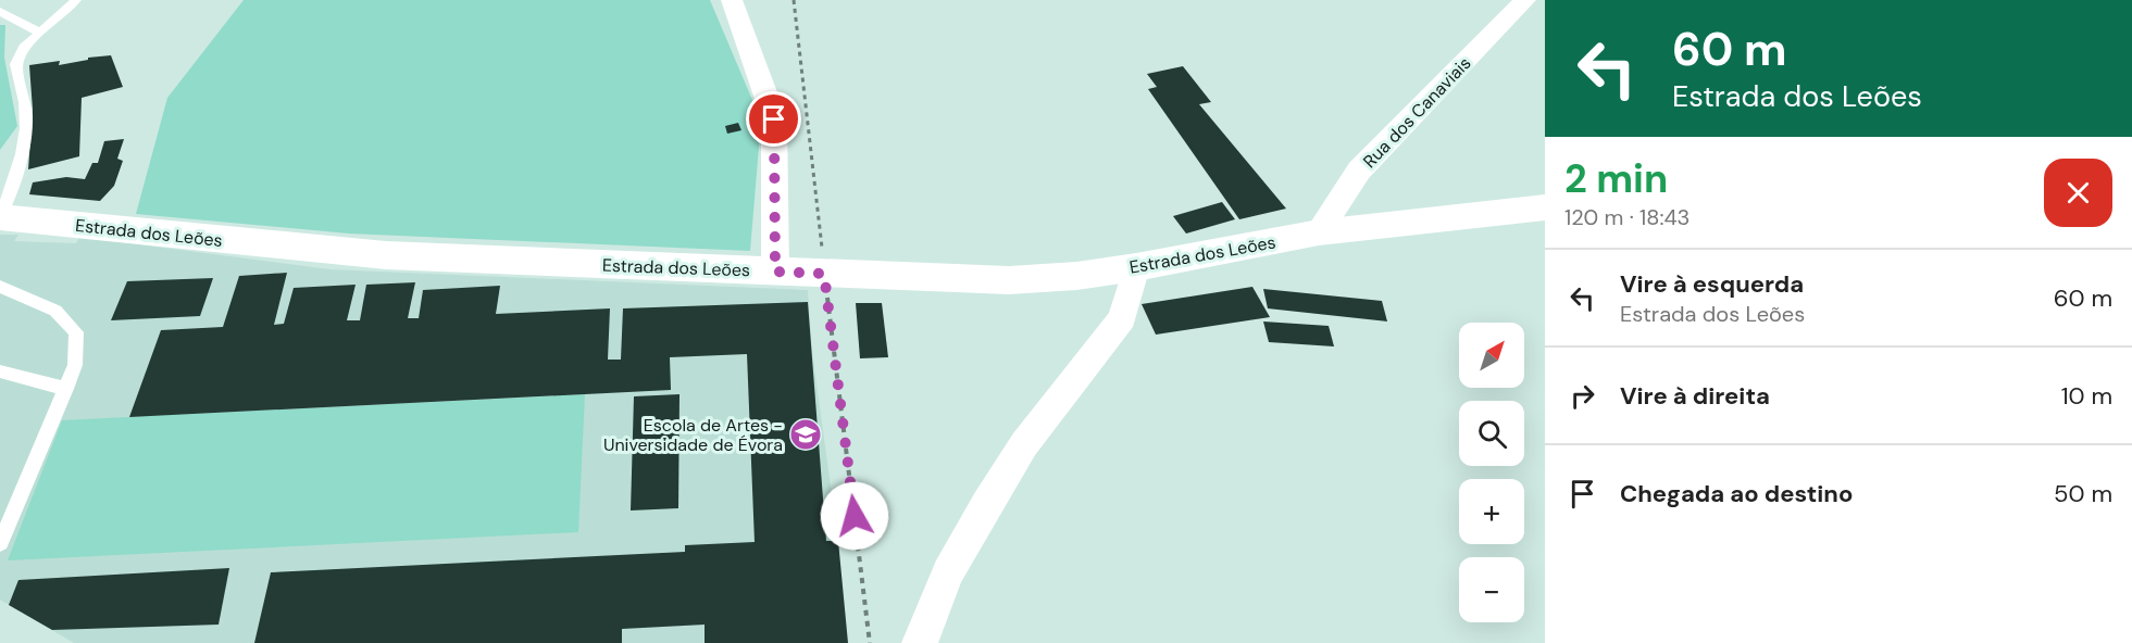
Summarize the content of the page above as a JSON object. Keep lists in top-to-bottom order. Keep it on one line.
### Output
{"streets":{"main road":["Estrada dos Leões"],"street":["Rua dos Canaviais"]},"crossings":[["Rua dos Canaviais","Estrada dos Leões"]],"places":{"school or university":["Escola de Artes - Universidade de Évora"]},"north":"top right","page":{"turn":["60 m","Estrada dos Leões"],"heading":["2 min","120 m · 18:43"],"list":[{"name":"Vire à esquerda","note":"Estrada dos Leões","value":"60 m"},{"name":"Vire à direita","value":"10 m"},{"name":"Chegada ao destino","value":"50 m"}],"map_buttons":["+","−"]}}
